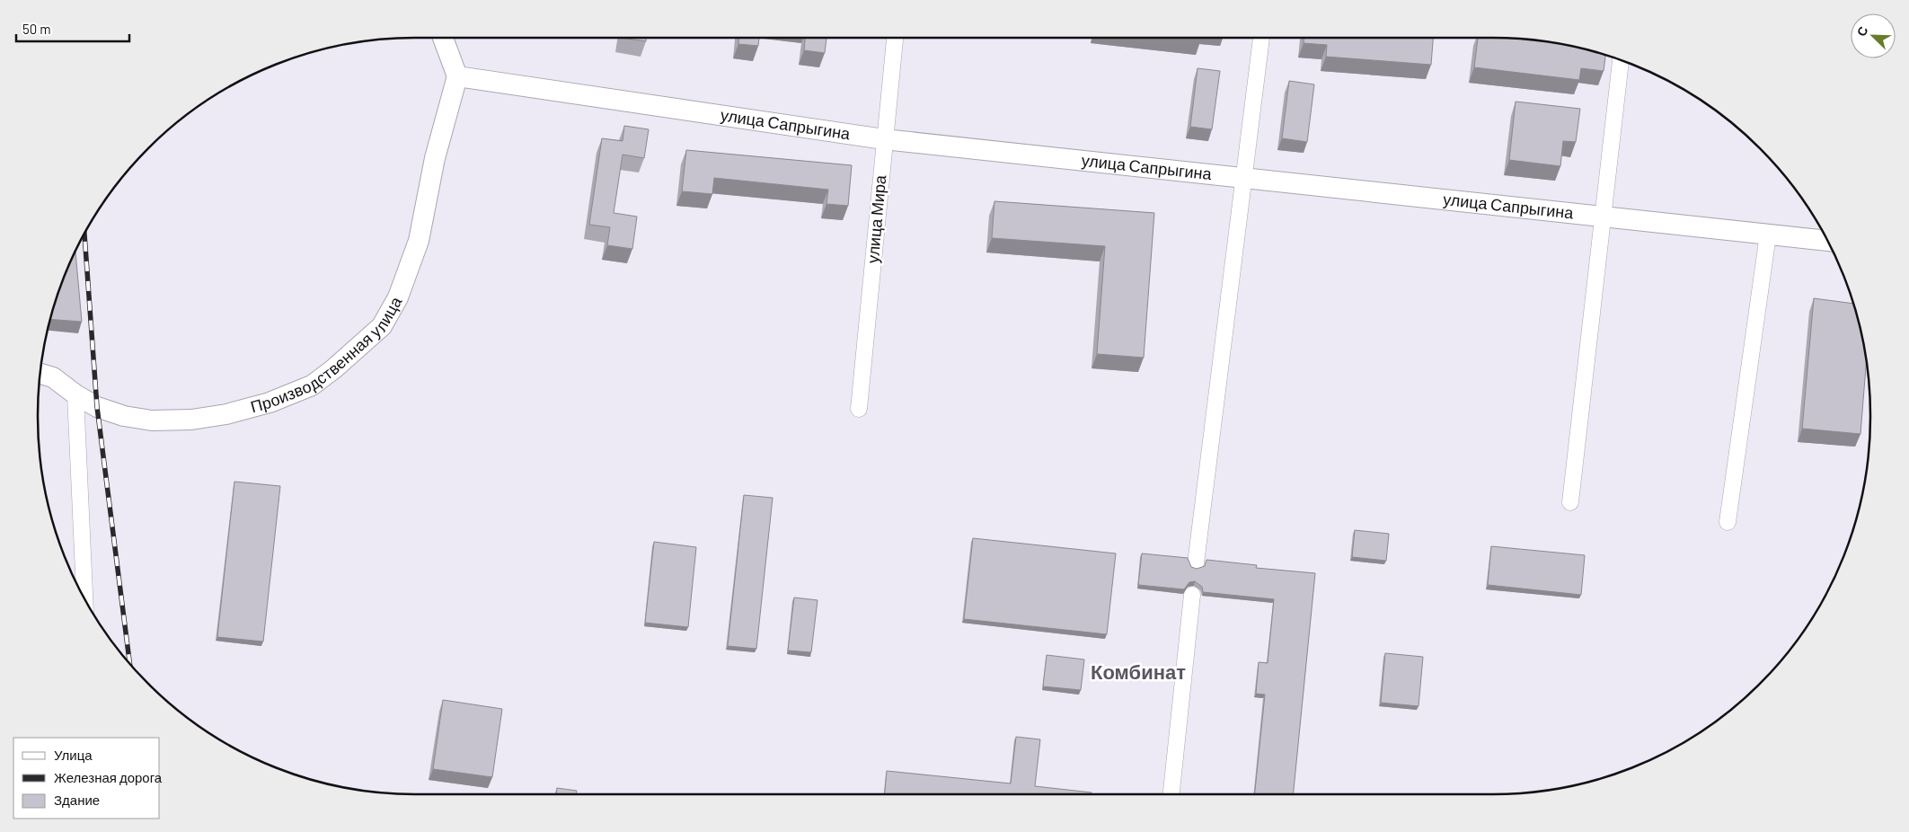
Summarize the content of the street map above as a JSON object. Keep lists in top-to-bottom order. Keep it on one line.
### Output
{"streets":{"street":["улица Сапрыгина","улица Мира","Производственная улица"]},"crossings":[["улица Сапрыгина","улица Мира"],["улица Сапрыгина","Производственная улица"]],"districts":["Комбинат"],"legend":["Улица","Железная дорога","Здание"],"scale_bar":"50 m","north":"top left"}
